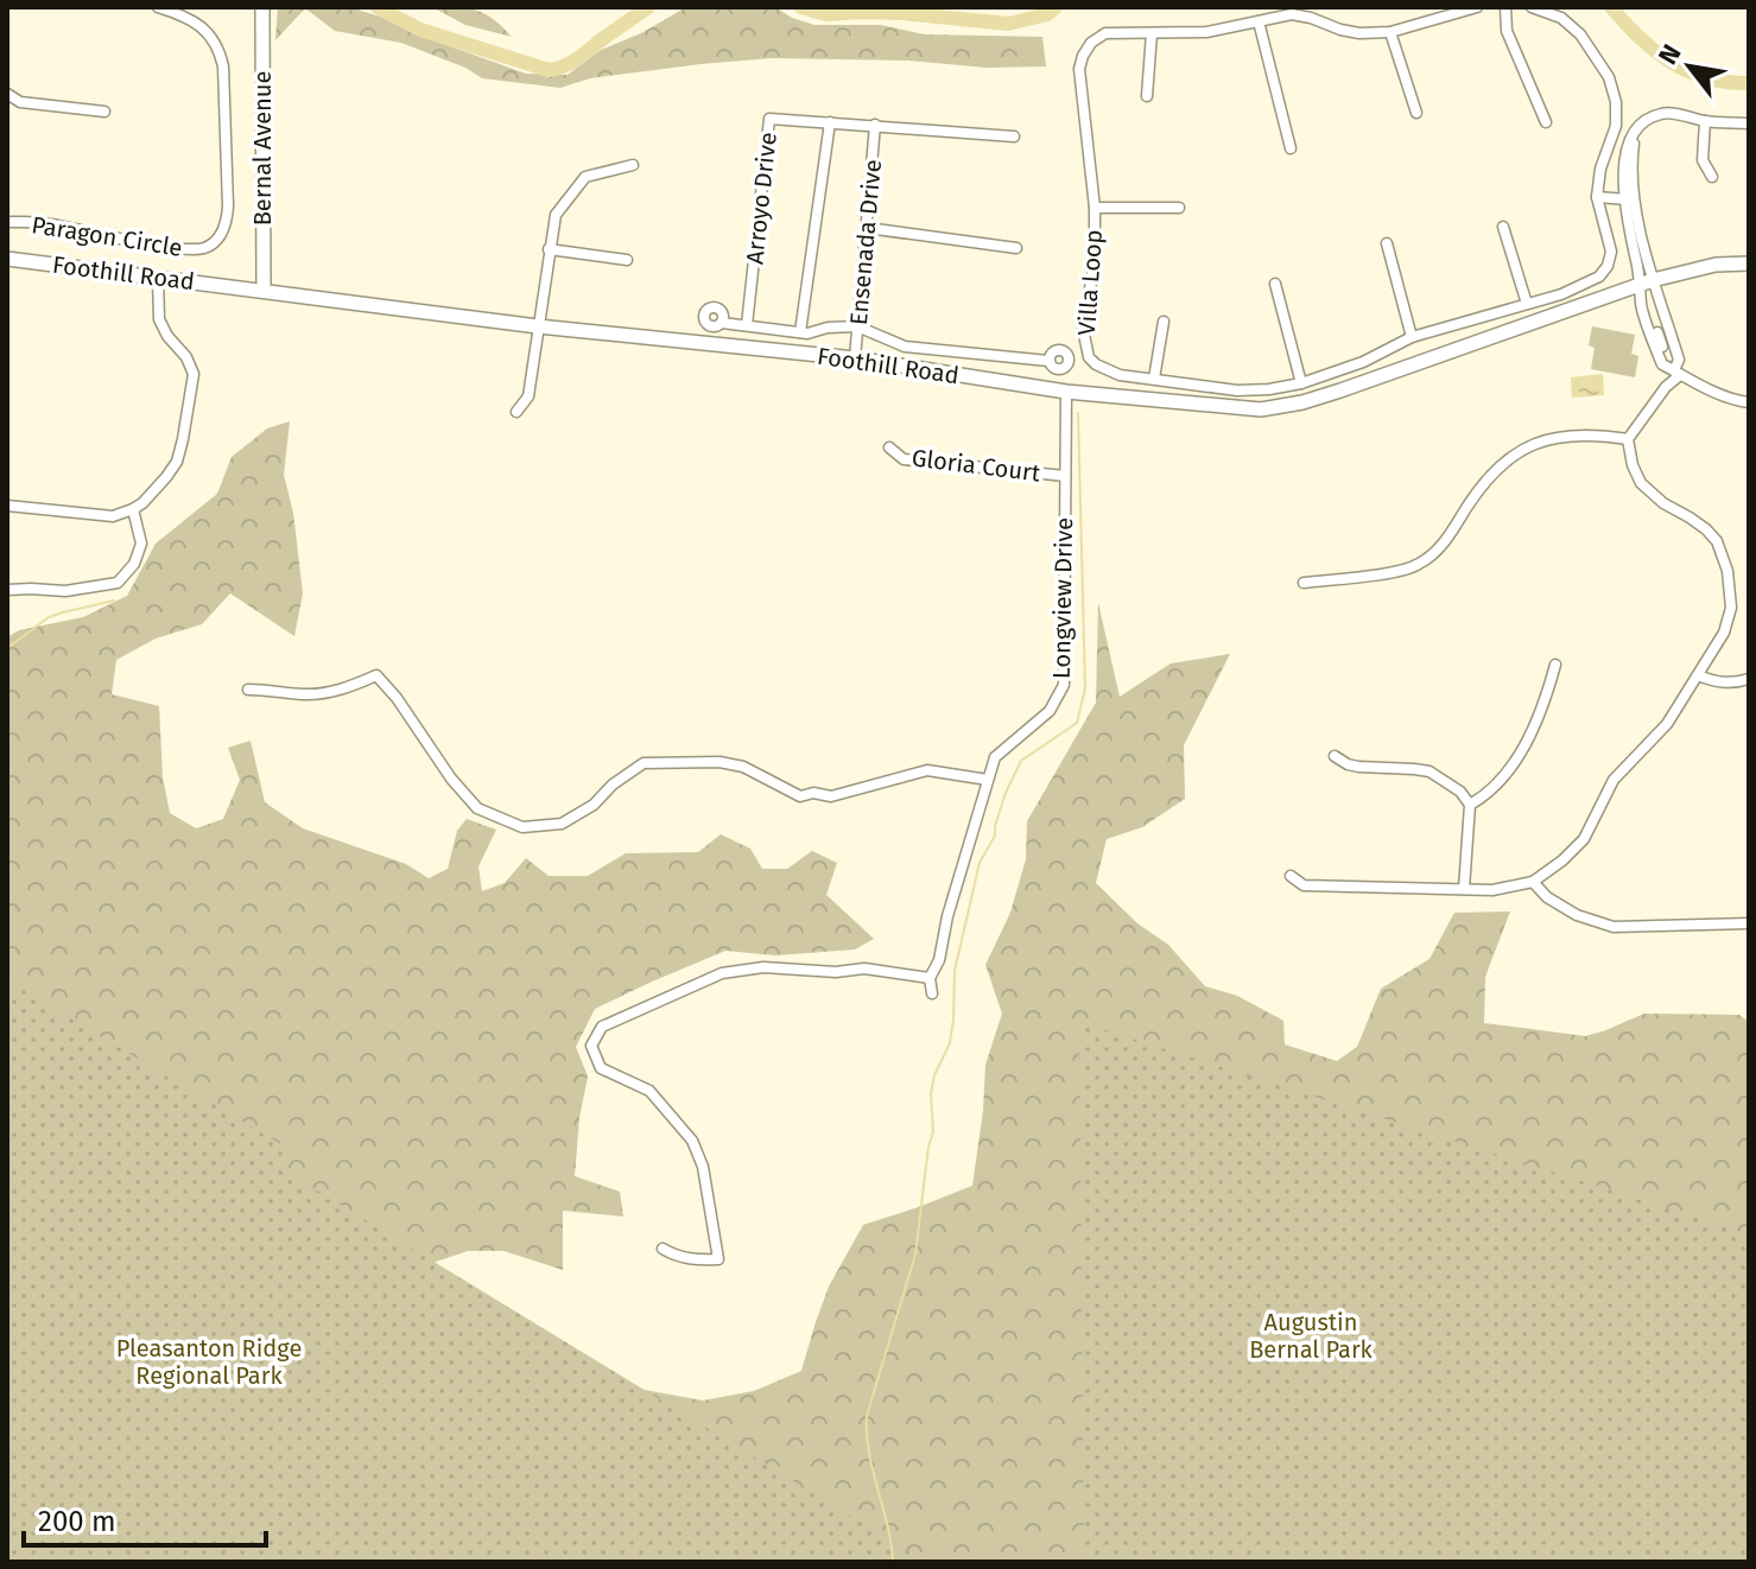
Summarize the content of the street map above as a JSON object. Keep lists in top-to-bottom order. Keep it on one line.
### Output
{"streets":{"main road":["Bernal Avenue","Foothill Road"],"street":["Arroyo Drive","Paragon Circle","Ensenada Drive","Villa Loop","Gloria Court","Longview Drive"]},"crossings":[["Bernal Avenue","Foothill Road"],["Arroyo Drive","Ensenada Drive"],["Ensenada Drive","Foothill Road"],["Foothill Road","Longview Drive"],["Gloria Court","Longview Drive"]],"parks":["Augustin Bernal Park","Pleasanton Ridge Regional Park"],"scale_bar":"200 m","north":"top left"}
